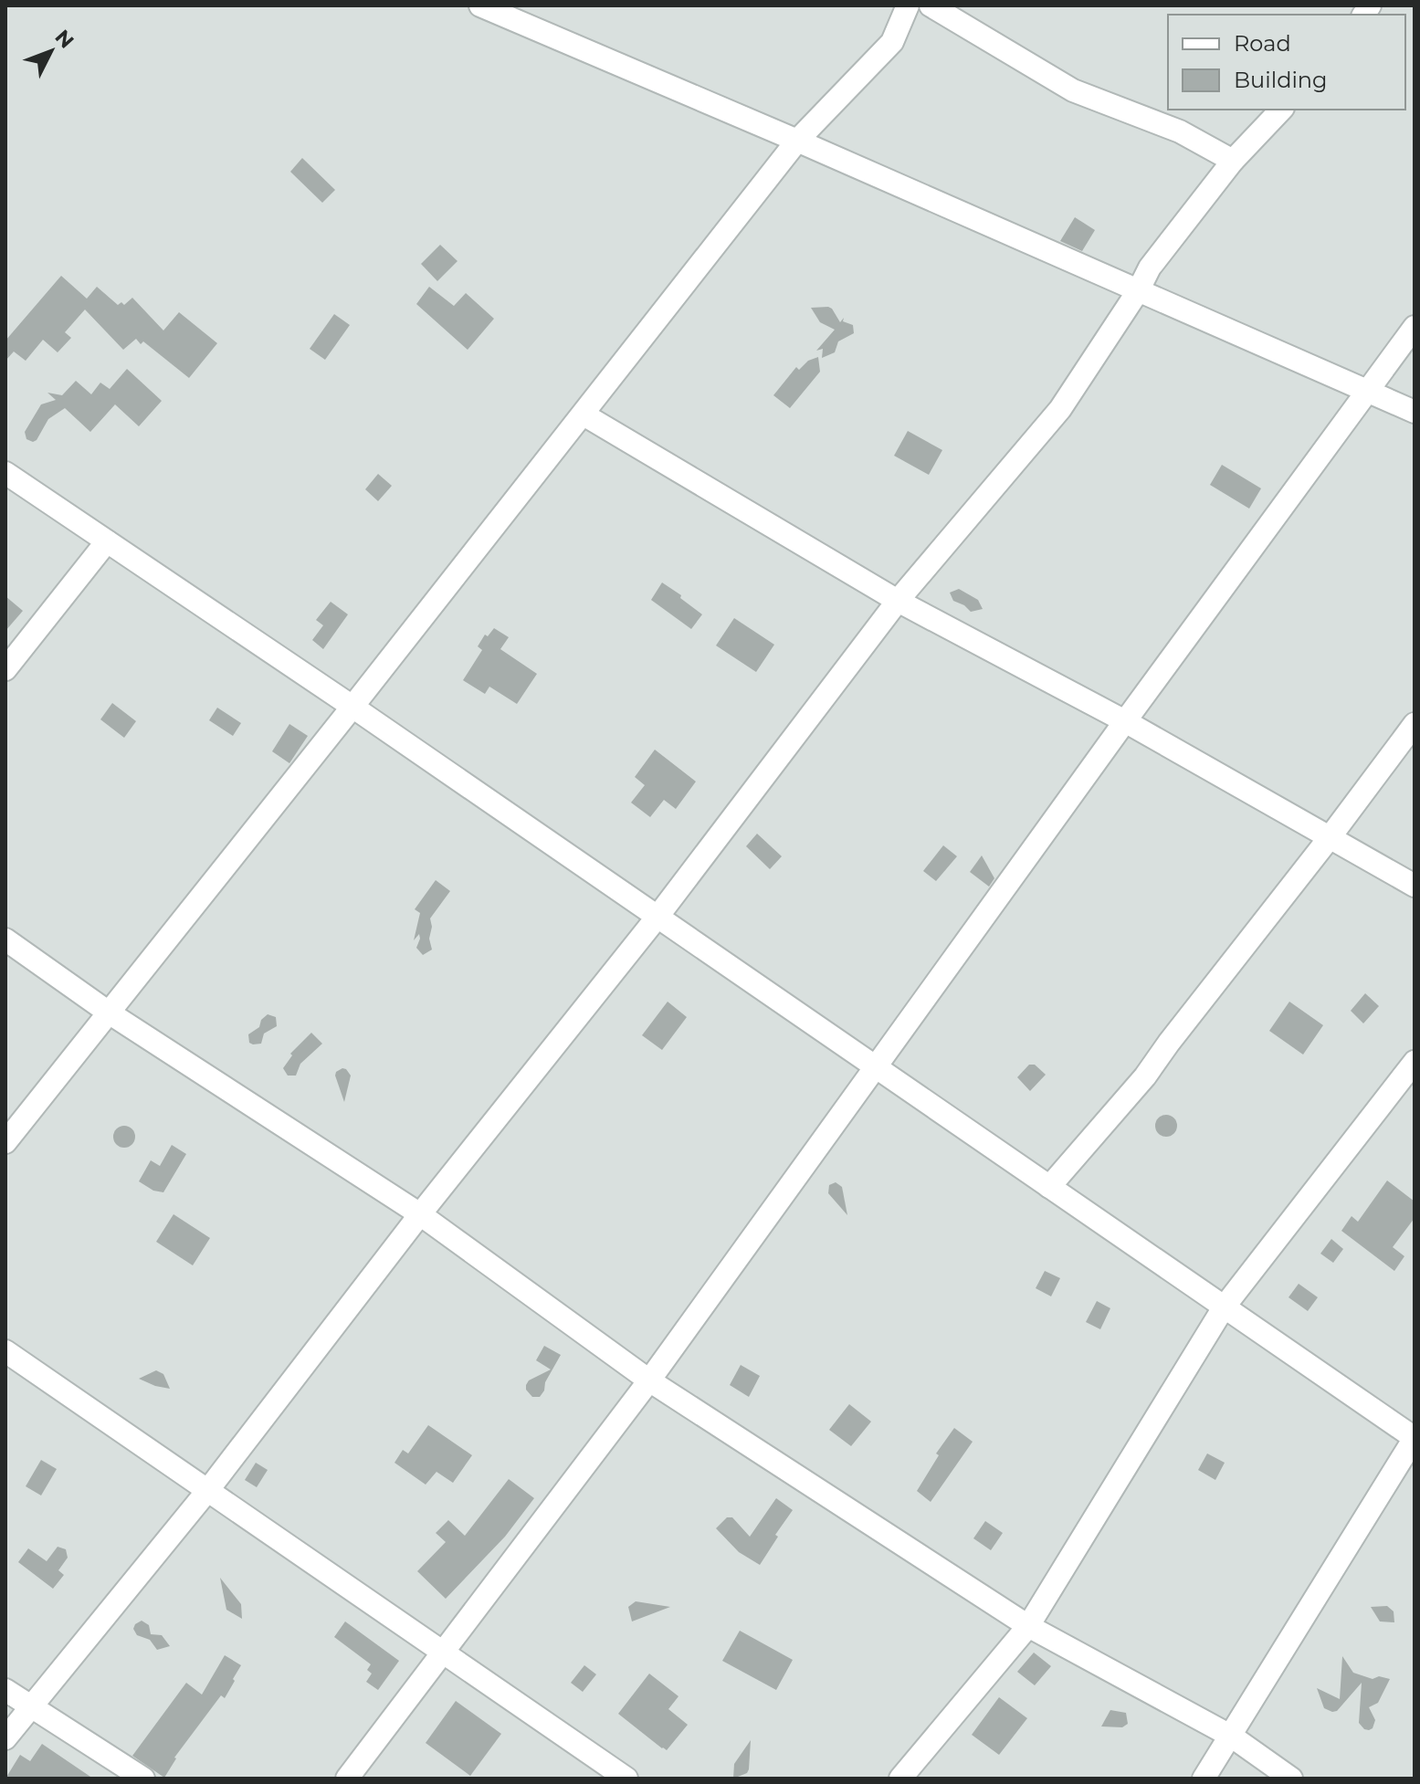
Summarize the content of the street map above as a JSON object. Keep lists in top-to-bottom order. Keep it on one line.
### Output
{"legend":["Road","Building"],"north":"top right"}
